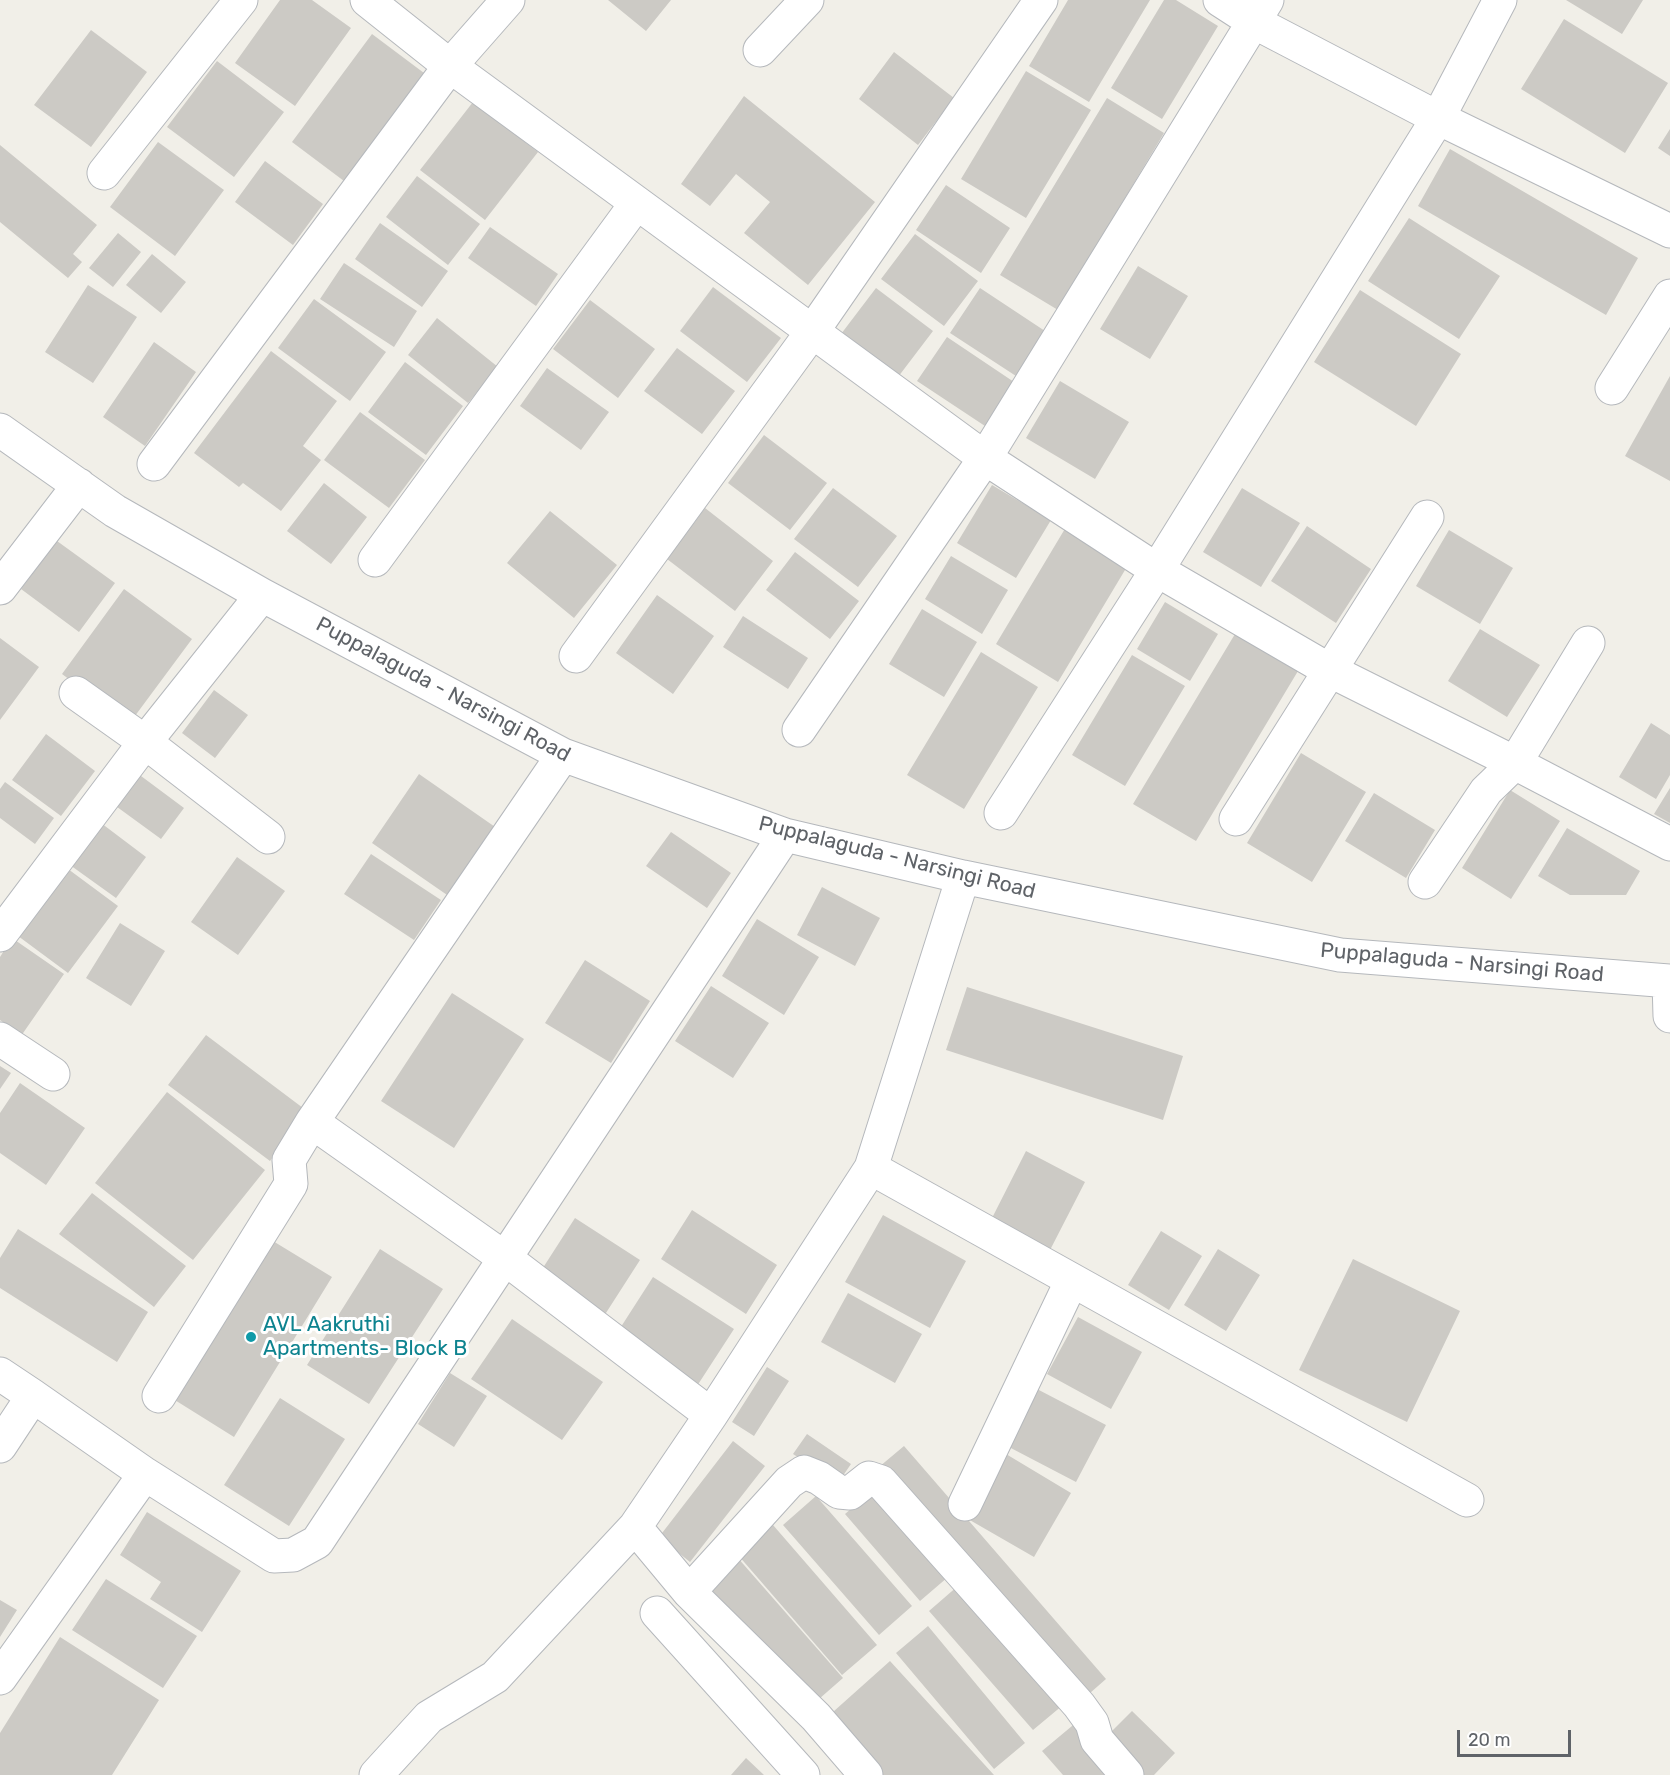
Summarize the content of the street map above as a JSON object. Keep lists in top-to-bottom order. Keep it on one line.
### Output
{"streets":{"street":["Puppalaguda - Narsingi Road"]},"places":["AVL Aakruthi Apartments- Block B"],"scale_bar":"20 m"}
